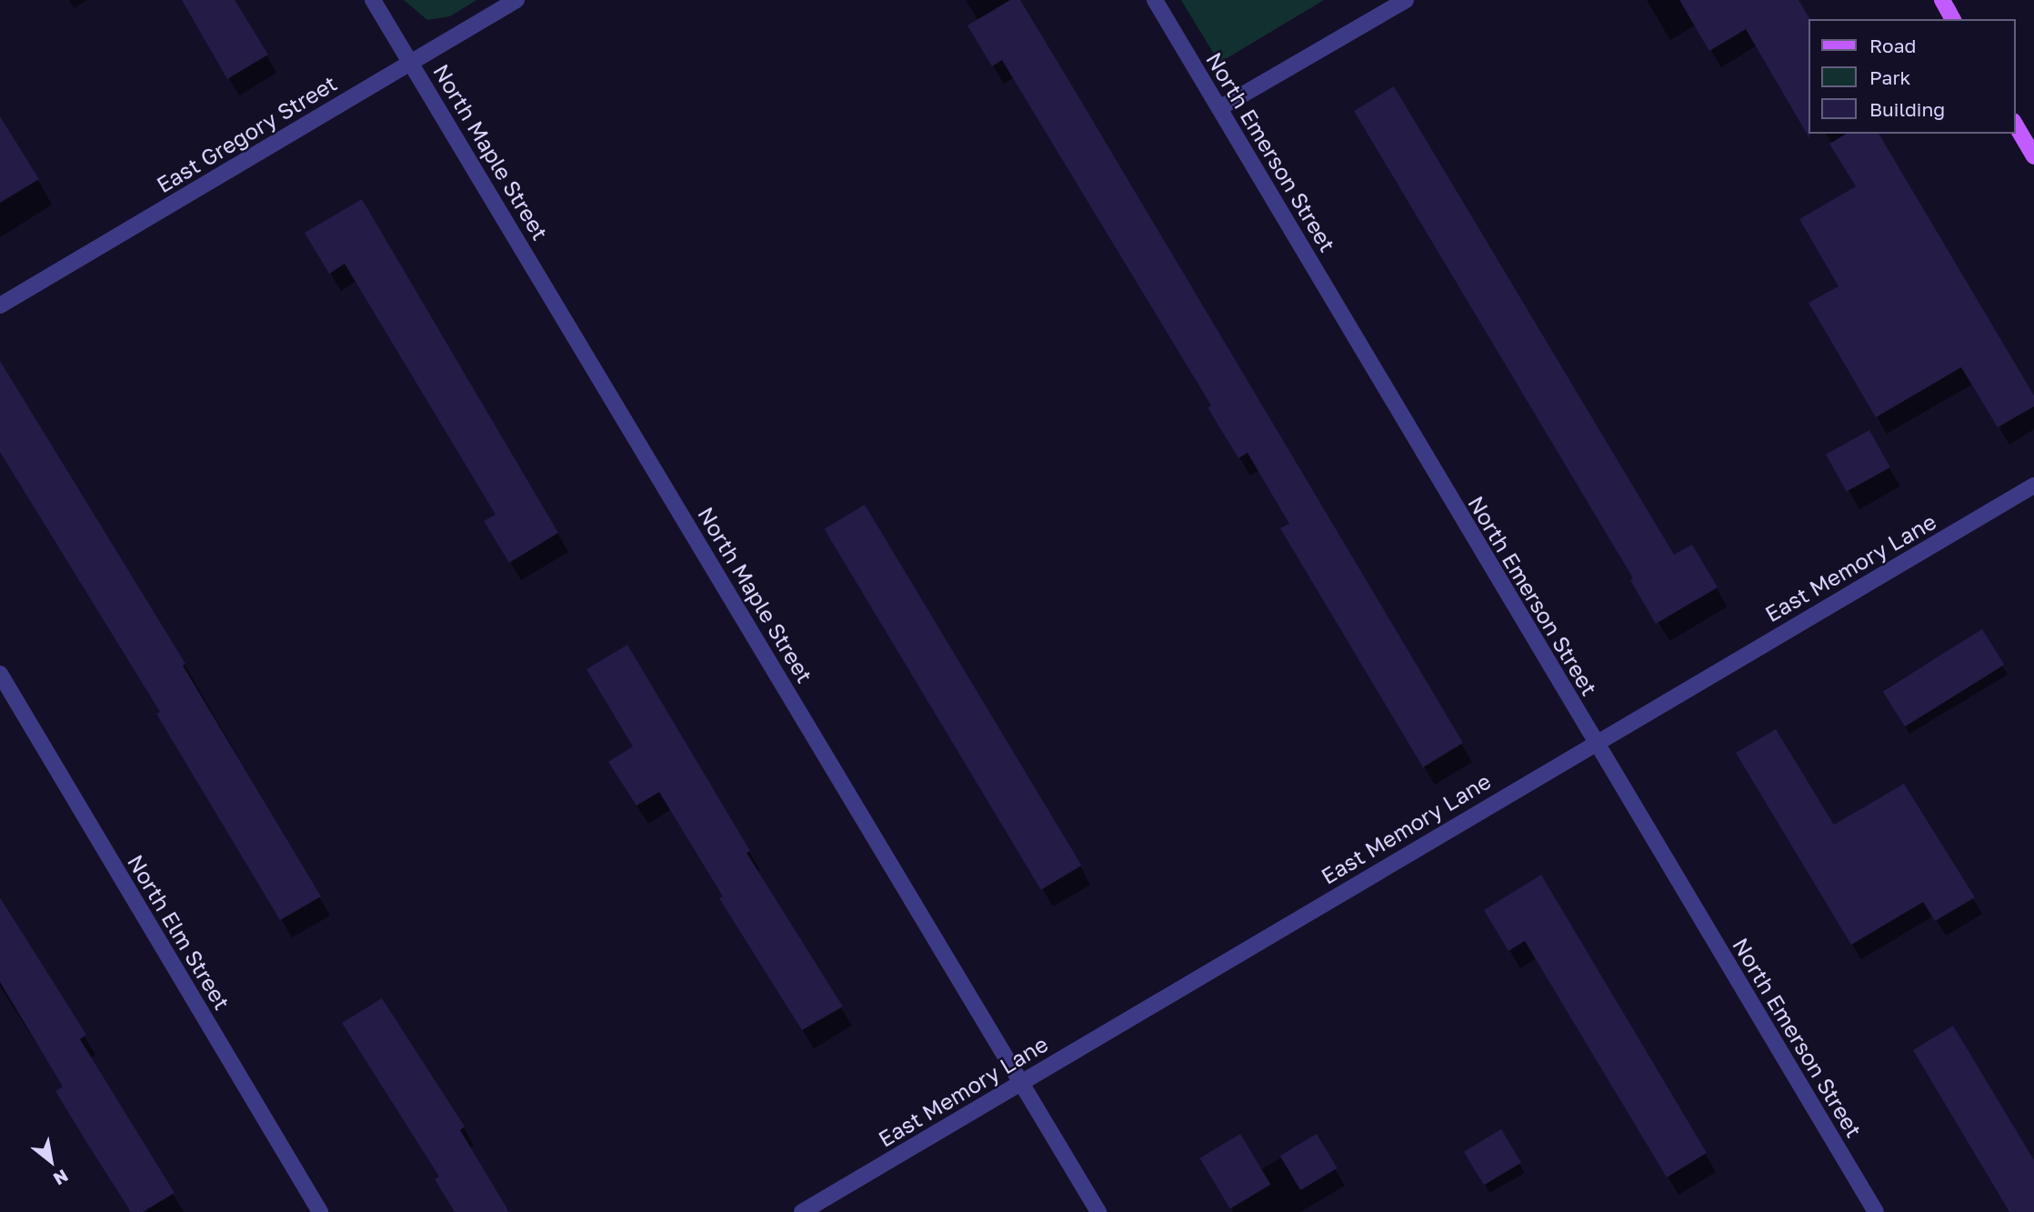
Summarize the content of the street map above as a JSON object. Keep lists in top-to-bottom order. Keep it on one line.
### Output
{"streets":{"street":["East Gregory Street","North Maple Street","North Emerson Street","East Memory Lane","North Elm Street"]},"crossings":[["East Gregory Street","North Maple Street"],["North Maple Street","East Memory Lane"],["North Emerson Street","East Memory Lane"]],"legend":["Road","Park","Building"],"north":"bottom right"}
